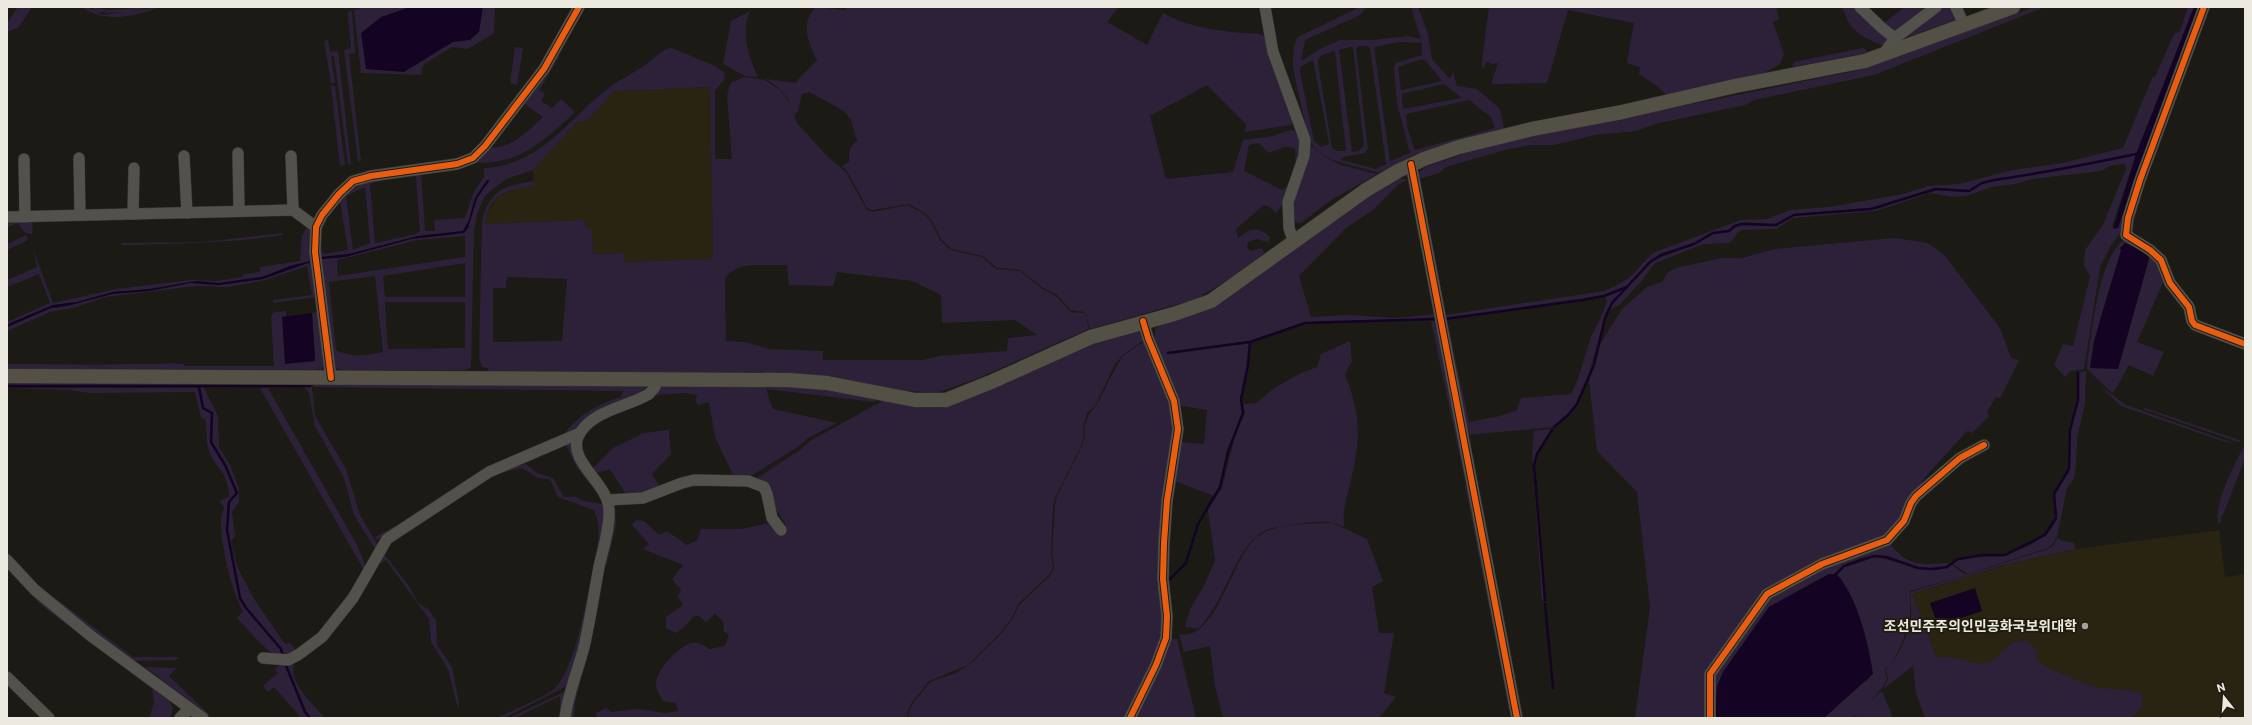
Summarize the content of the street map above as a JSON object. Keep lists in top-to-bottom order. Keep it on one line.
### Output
{"places":["조선민주주의인민공화국보위대학"],"north":"top"}
